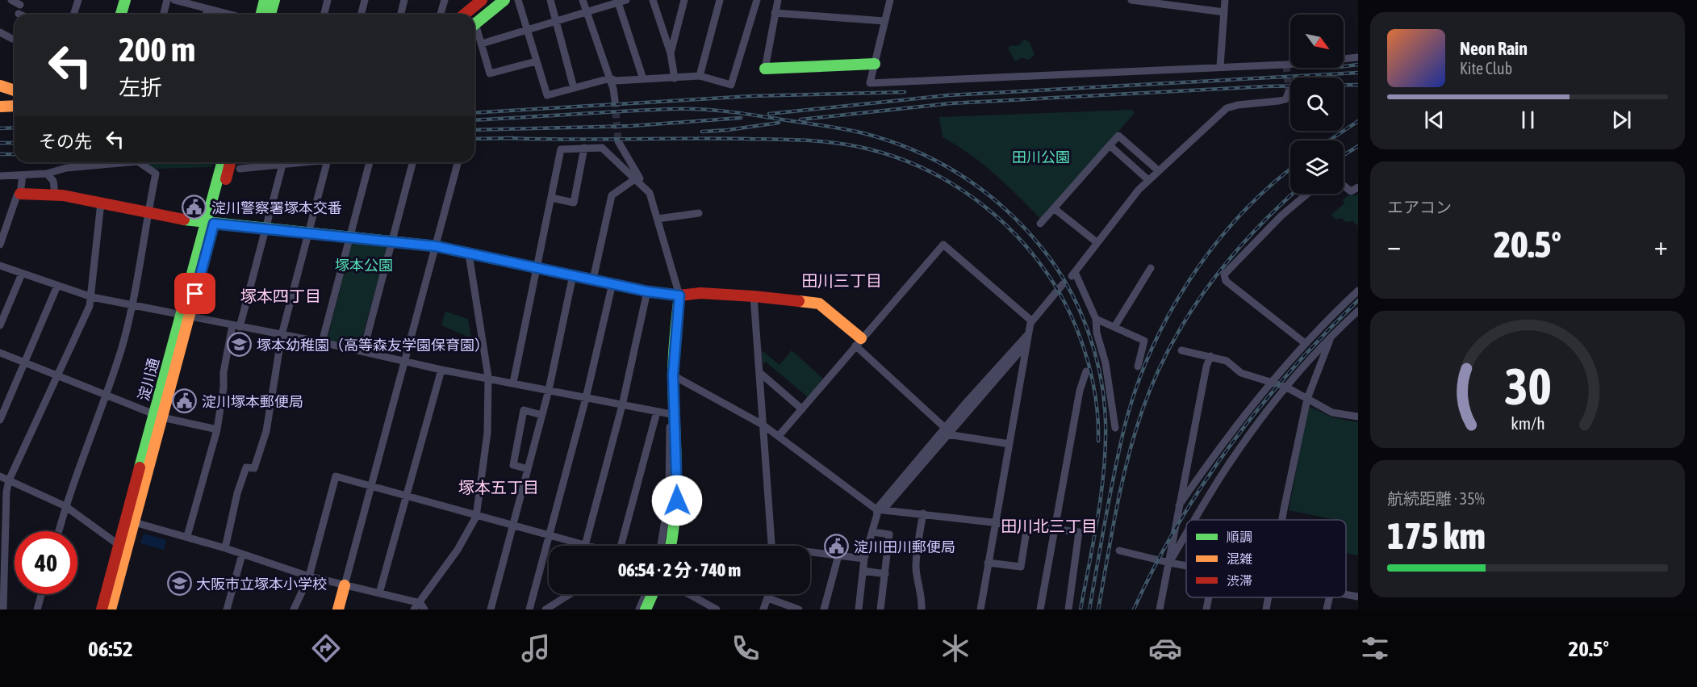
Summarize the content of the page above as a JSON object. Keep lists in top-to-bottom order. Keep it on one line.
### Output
{"streets":{"main road":["淀川通"]},"districts":["田川三丁目","塚本四丁目","塚本五丁目","田川北三丁目"],"parks":["田川公園","塚本公園"],"places":{"public building":["淀川警察署塚本交番","淀川塚本郵便局","淀川田川郵便局"],"school or university":["塚本幼稚園（高等森友学園保育園）","大阪市立塚本小学校"]},"legend":["順調","混雑","渋滞"],"north":"bottom right","page":{"turn":["200 m","左折"],"song":["Neon Rain","Kite Club"],"then":"その先","tile":["エアコン",["航続距離 · 35%","175 km"]],"heat":["−","20.5°","+"],"limit":"40","trip":"06:54 · 2 分 · 740 m","tabs":["06:52","20.5°"],"gauge":["30","km/h"]}}
